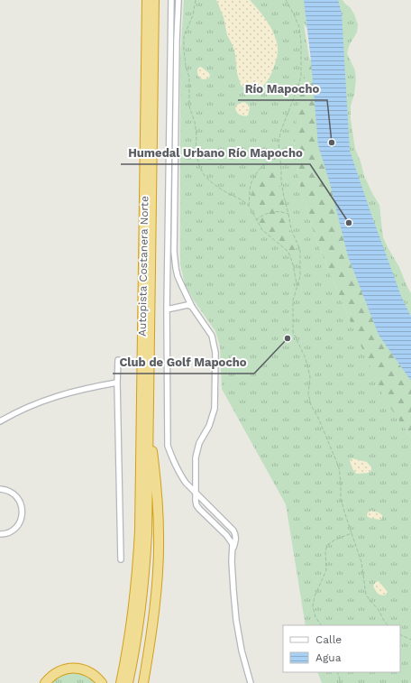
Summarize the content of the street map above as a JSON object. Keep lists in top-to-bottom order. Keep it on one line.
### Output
{"streets":{"highway":["Autopista Costanera Norte"]},"places":["Río Mapocho","Humedal Urbano Río Mapocho","Club de Golf Mapocho"],"legend":["Calle","Agua"]}
